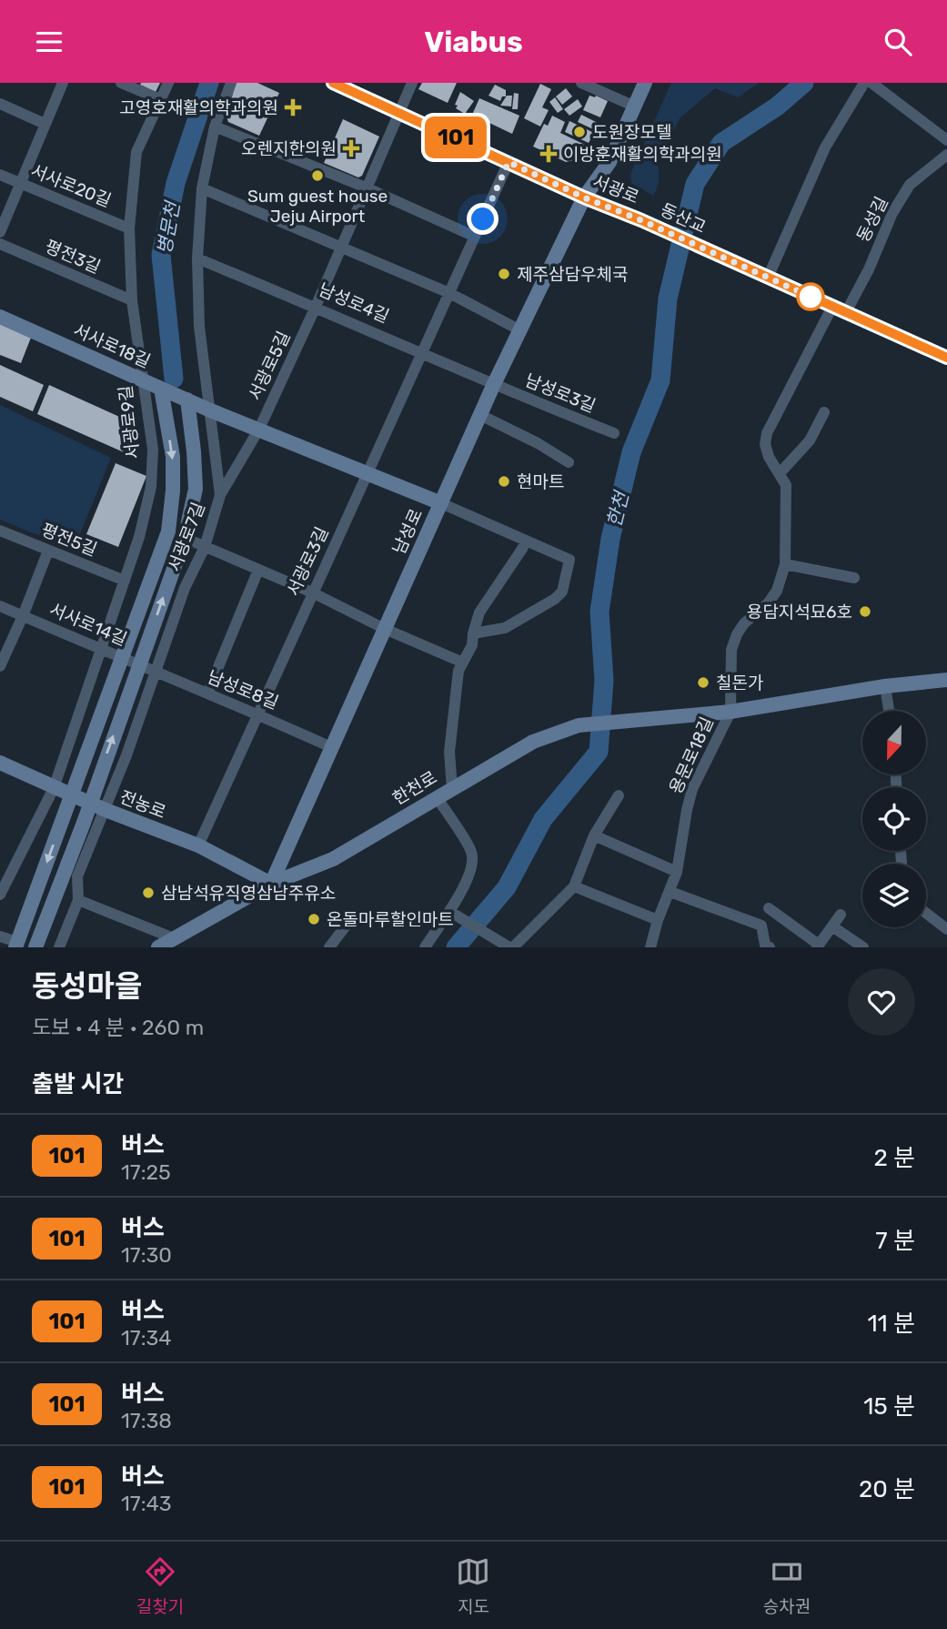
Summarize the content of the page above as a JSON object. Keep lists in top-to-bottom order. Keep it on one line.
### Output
{"streets":{"street":["서사로20길","서광로","동산교","동성길","평전3길","남성로4길","서사로18길","서광로5길","남성로3길","서광로9길","남성로","서광로7길","평전5길","서광로3길","서사로14길","남성로8길","용문로18길","한천로","전농로"]},"crossings":[["서사로20길","서광로9길"],["서광로","동산교"],["서광로","서광로5길"],["서광로","남성로"],["서광로","서광로3길"],["동성길","용문로18길"],["평전3길","서광로9길"],["남성로4길","서광로5길"],["남성로4길","남성로3길"],["남성로4길","남성로"],["남성로4길","서광로7길"],["남성로4길","서광로3길"],["서사로18길","서광로9길"],["서사로18길","서광로7길"],["서광로5길","서광로7길"],["남성로3길","남성로"],["서광로9길","평전5길"],["서광로9길","서사로14길"],["서광로9길","전농로"],["남성로","남성로8길"],["남성로","한천로"],["남성로","전농로"],["서광로7길","남성로8길"],["서광로7길","전농로"],["평전5길","서사로14길"],["서광로3길","남성로8길"],["서광로3길","전농로"],["서사로14길","남성로8길"],["용문로18길","한천로"],["한천로","전농로"]],"water":["병문천","한천"],"places":{"health":["고영호재활의학과의원","오렌지한의원","이방훈재활의학과의원"],"other":["도원장모텔","Sum guest house Jeju Airport","제주삼담우체국","현마트","용담지석묘6호","칠돈가","삼남석유직영삼남주유소","온돌마루할인마트"]},"lines":["bus line 101"],"north":"bottom","page":{"header":"Viabus","on_map":"101","heading":[["동성마을","도보 · 4 분 · 260 m"],"출발 시간"],"list":[{"mark":"101","name":"버스","note":"17:25","value":"2 분"},{"mark":"101","name":"버스","note":"17:30","value":"7 분"},{"mark":"101","name":"버스","note":"17:34","value":"11 분"},{"mark":"101","name":"버스","note":"17:38","value":"15 분"},{"mark":"101","name":"버스","note":"17:43","value":"20 분"}],"tabs":["길찾기","지도","승차권"]}}
